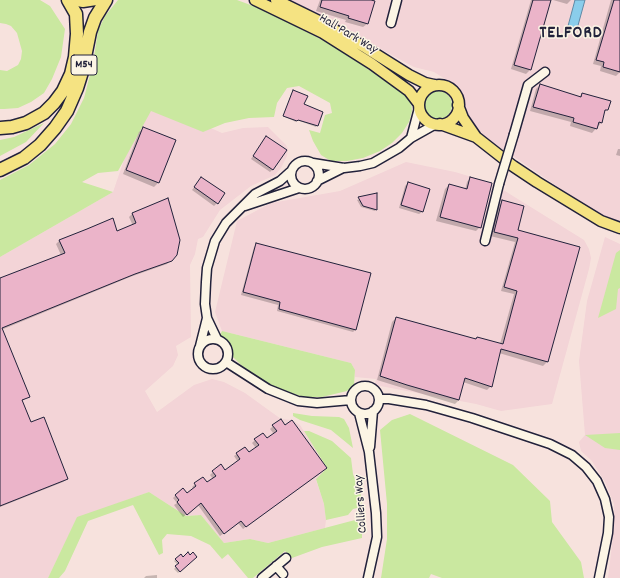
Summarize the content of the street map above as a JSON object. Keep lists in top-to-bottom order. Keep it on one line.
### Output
{"streets":{"highway":["M54"],"main road":["Hall Park Way"],"street":["Colliers Way"]},"districts":["TELFORD"]}
